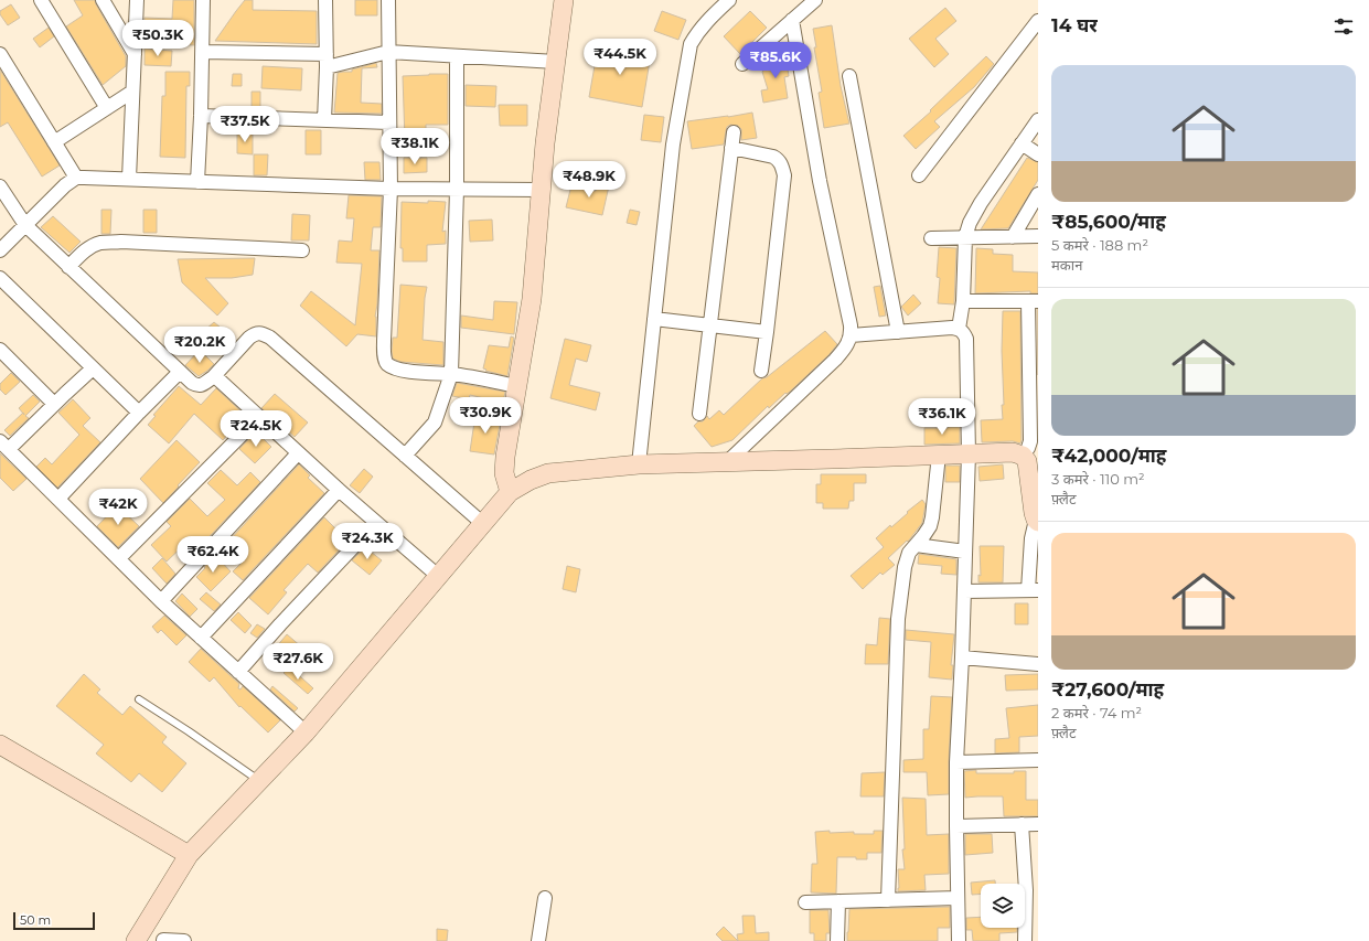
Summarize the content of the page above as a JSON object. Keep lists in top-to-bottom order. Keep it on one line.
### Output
{"scale_bar":"50 m","page":{"heading":"14 घर","price":["₹50.3K","₹44.5K","₹85.6K","₹37.5K","₹38.1K","₹48.9K","₹20.2K","₹30.9K","₹36.1K","₹24.5K","₹42K","₹24.3K","₹62.4K","₹27.6K"],"list":[{"name":"₹85,600/माह","note":"5 कमरे · 188 m² · मकान"},{"name":"₹42,000/माह","note":"3 कमरे · 110 m² · फ़्लैट"},{"name":"₹27,600/माह","note":"2 कमरे · 74 m² · फ़्लैट"}],"scale":"50 m"}}
